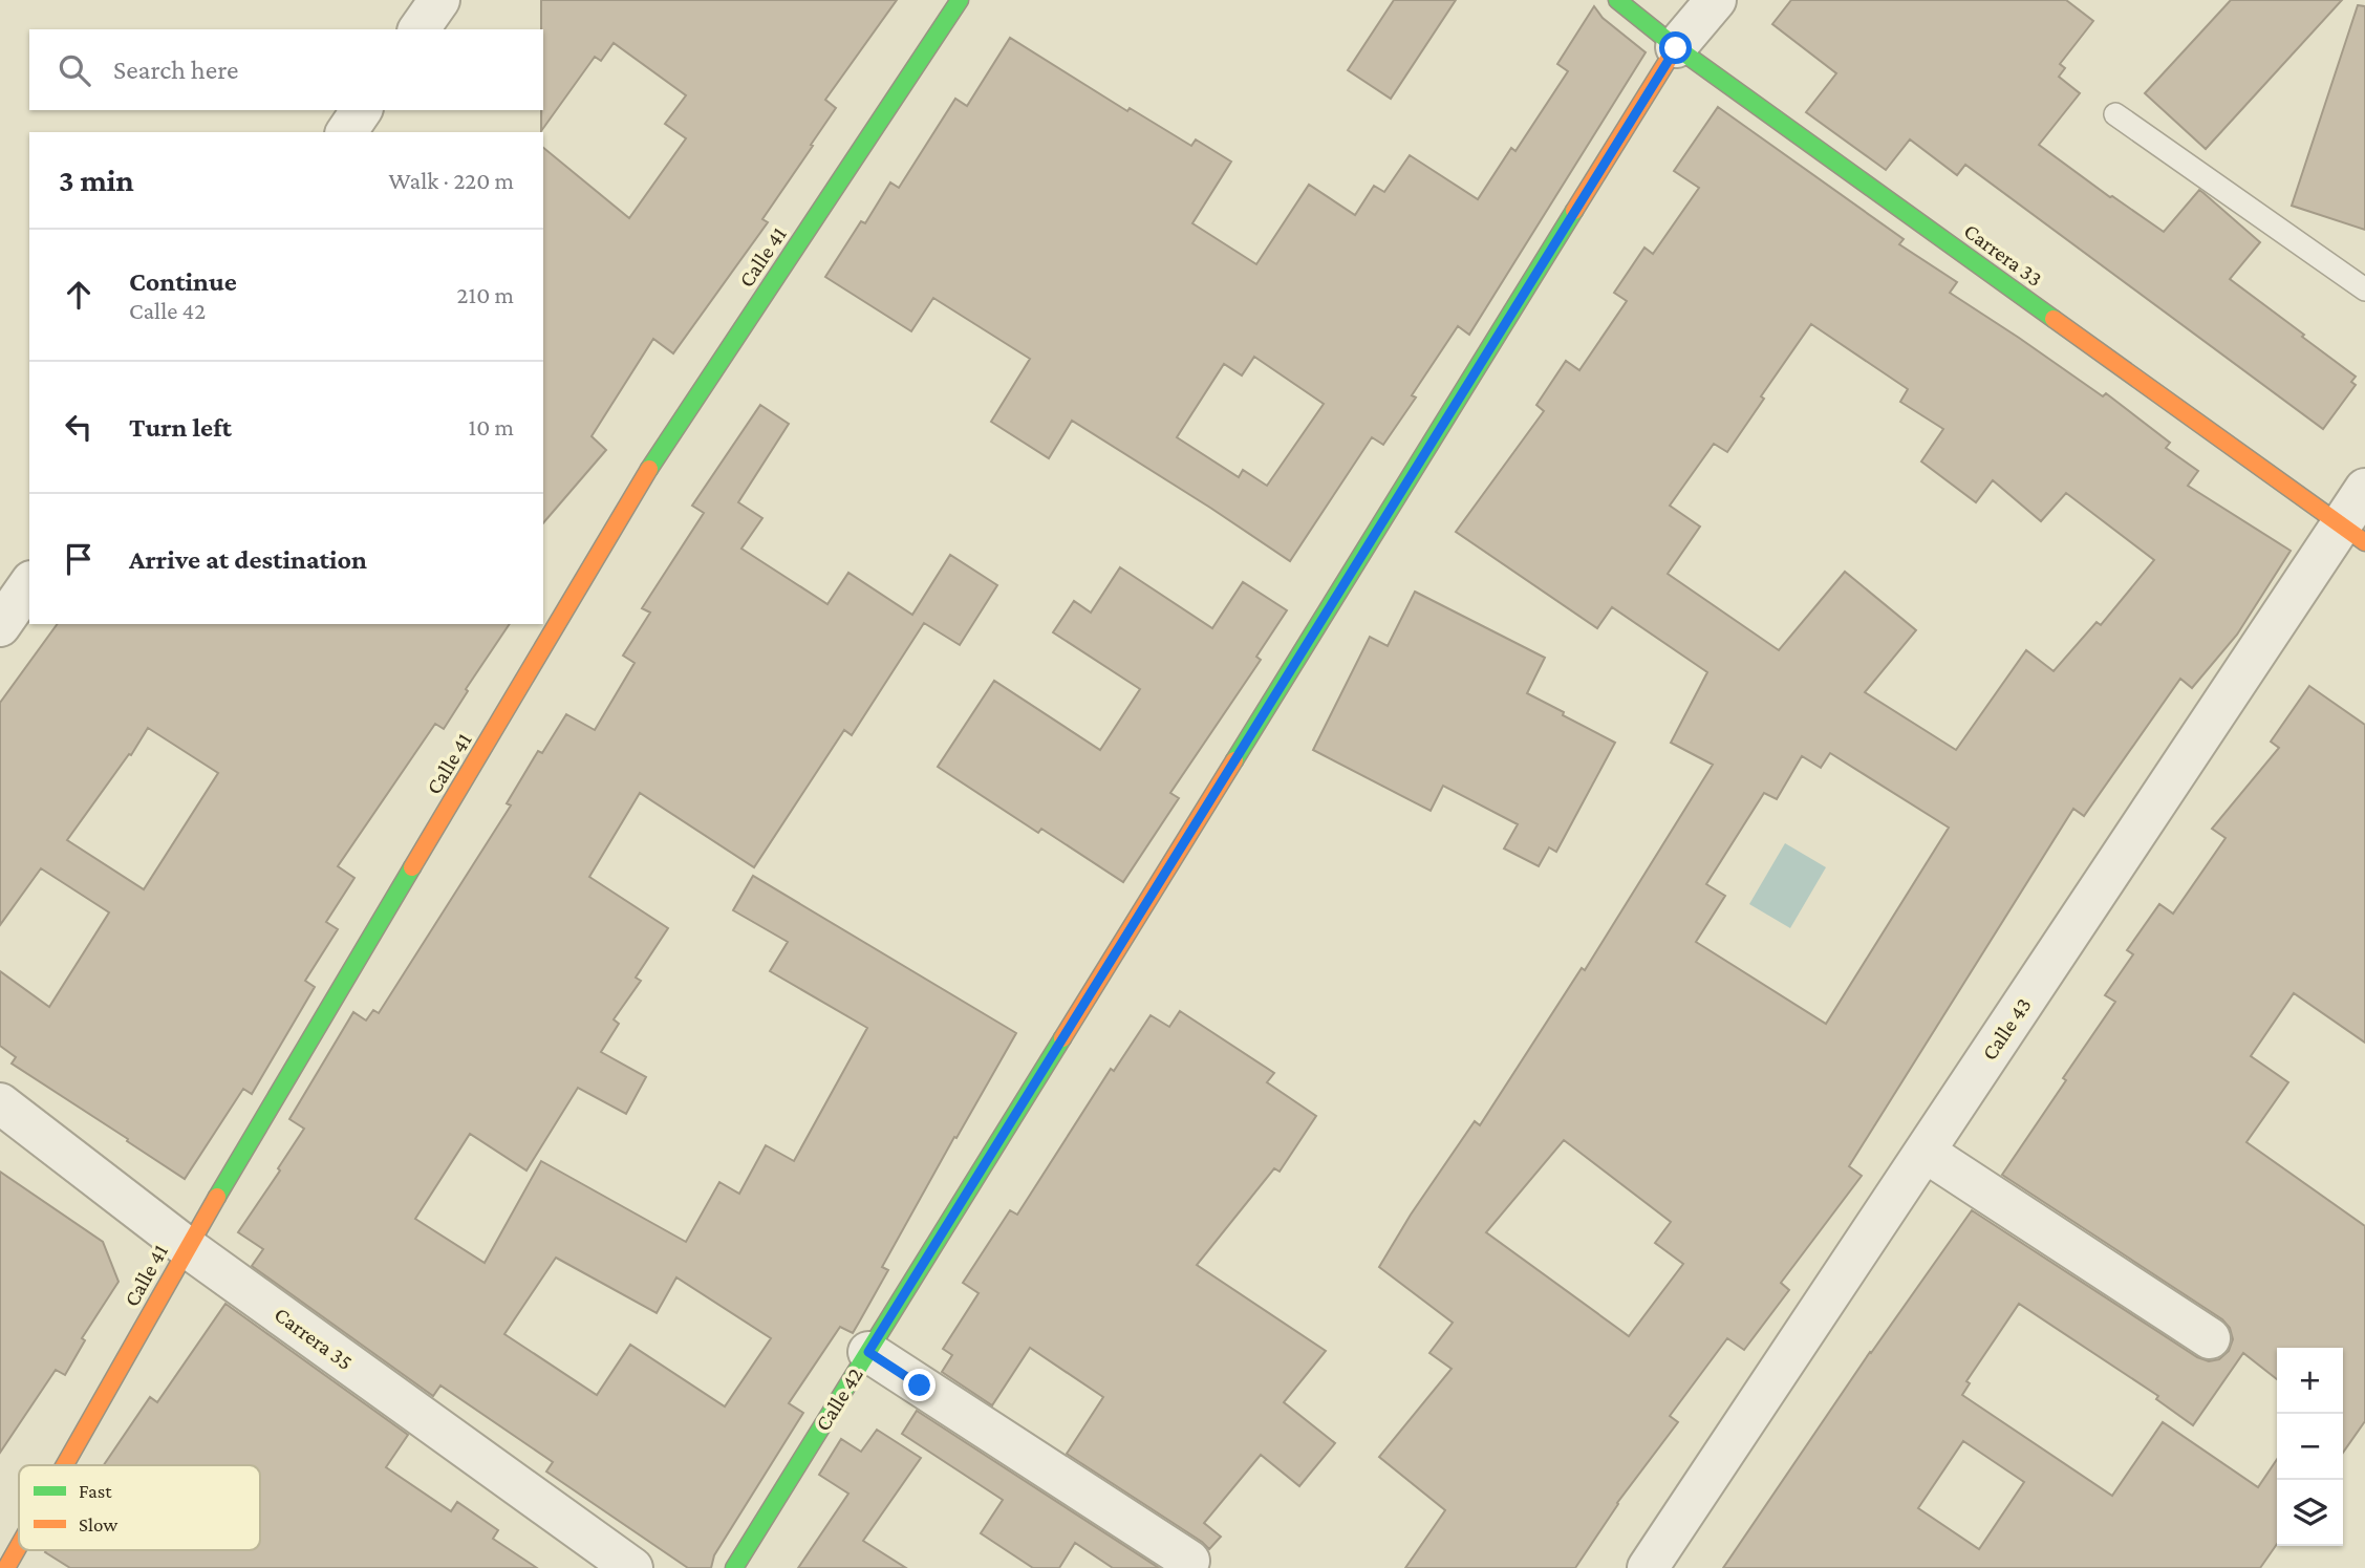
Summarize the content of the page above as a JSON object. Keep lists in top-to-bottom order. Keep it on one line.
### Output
{"streets":{"street":["Carrera 33","Calle 41","Calle 43","Carrera 35","Calle 42"]},"crossings":[["Carrera 33","Calle 43"],["Carrera 33","Calle 42"],["Calle 41","Carrera 35"]],"legend":["Fast","Slow"],"page":{"search":"Search here","heading":["3 min","Walk · 220 m"],"list":[["Continue","Calle 42","210 m"],["Turn left","10 m"],"Arrive at destination"],"map_buttons":["+","−"]}}
